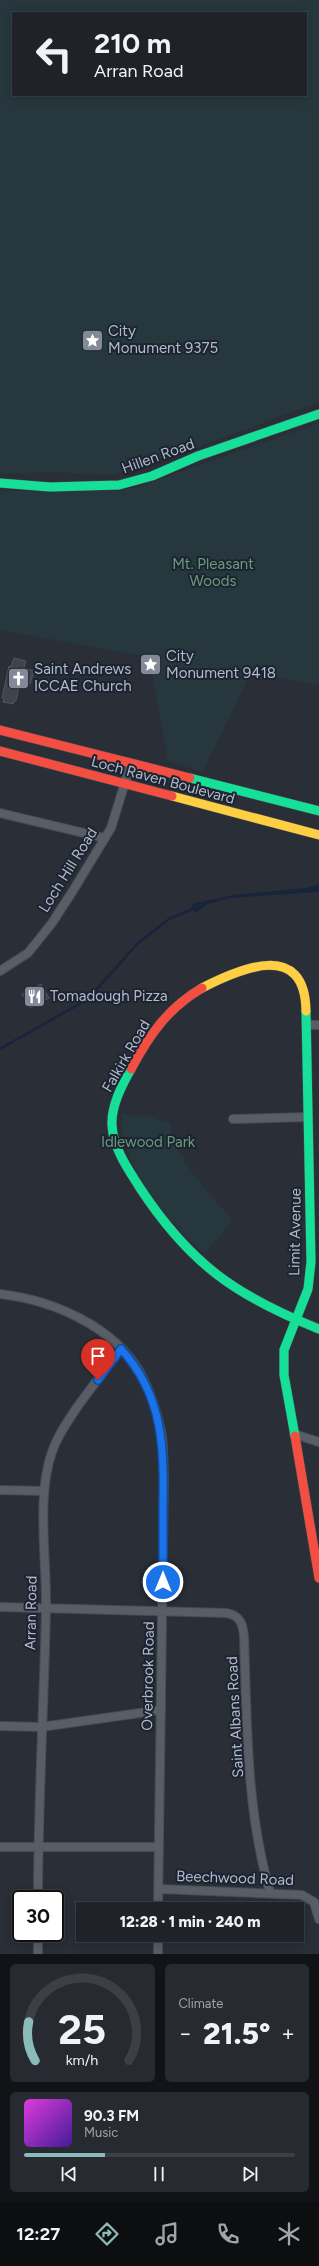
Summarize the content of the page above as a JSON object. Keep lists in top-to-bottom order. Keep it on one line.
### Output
{"streets":{"street":["Hillen Road","Loch Raven Boulevard","Loch Hill Road","Falkirk Road","Limit Avenue","Arran Road","Overbrook Road","Saint Albans Road","Beechwood Road"]},"crossings":[["Loch Raven Boulevard","Loch Hill Road"],["Falkirk Road","Limit Avenue"],["Arran Road","Overbrook Road"],["Arran Road","Saint Albans Road"],["Overbrook Road","Saint Albans Road"],["Overbrook Road","Beechwood Road"],["Saint Albans Road","Beechwood Road"]],"parks":["Mt. Pleasant Woods","Idlewood Park"],"places":{"place":["City Monument 9375","City Monument 9418"],"church":["Saint Andrews ICCAE Church"],"restaurant":["Tomadough Pizza"]},"page":{"turn":["210 m","Arran Road"],"limit":"30","trip":"12:28 · 1 min · 240 m","tile":"Climate","heat":["−","21.5°","+"],"song":["90.3 FM","Music"],"tabs":"12:27","gauge":["25","km/h"]}}
